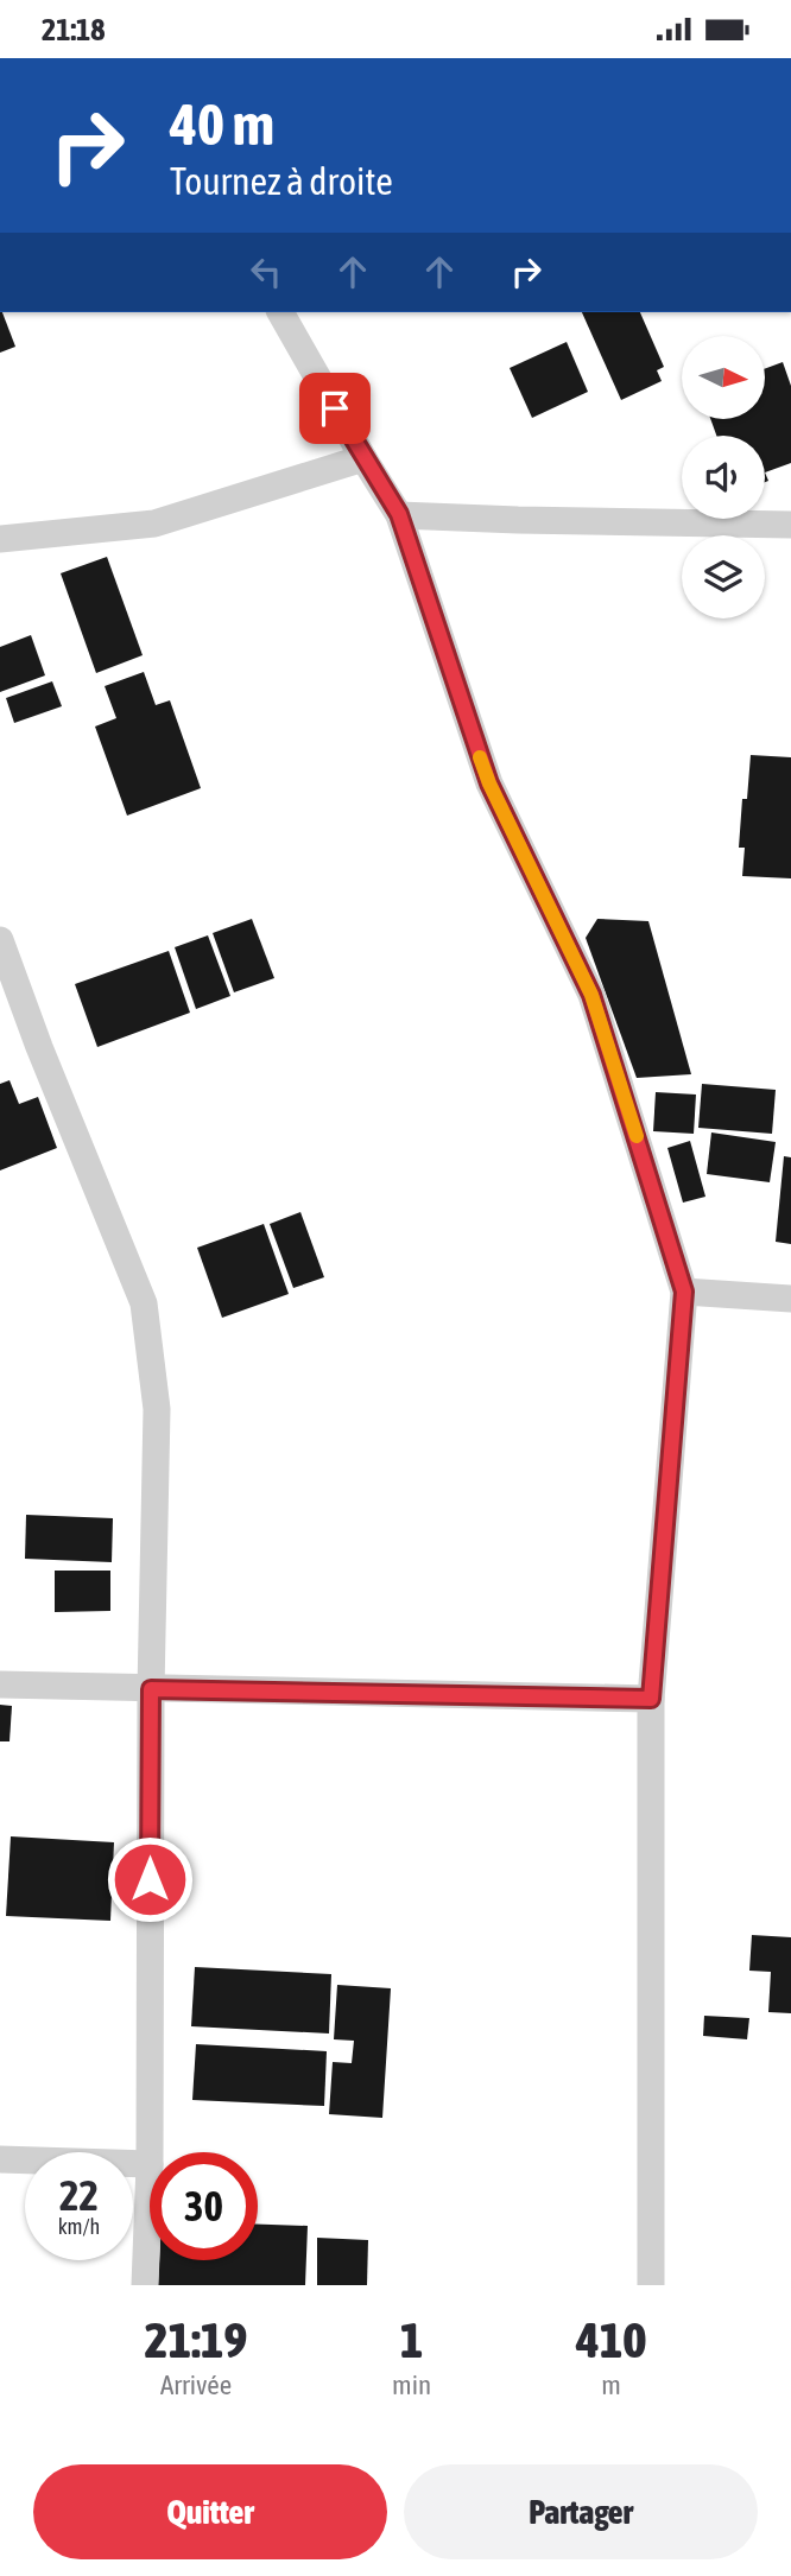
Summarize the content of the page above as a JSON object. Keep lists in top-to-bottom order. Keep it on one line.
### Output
{"north":"right","page":{"status":"21:18","turn":["40 m","Tournez à droite"],"speed":"22 km/h","limit":"30","eta":["21:19","Arrivée","1","min","410","m"],"buttons":["Quitter","Partager"]}}
